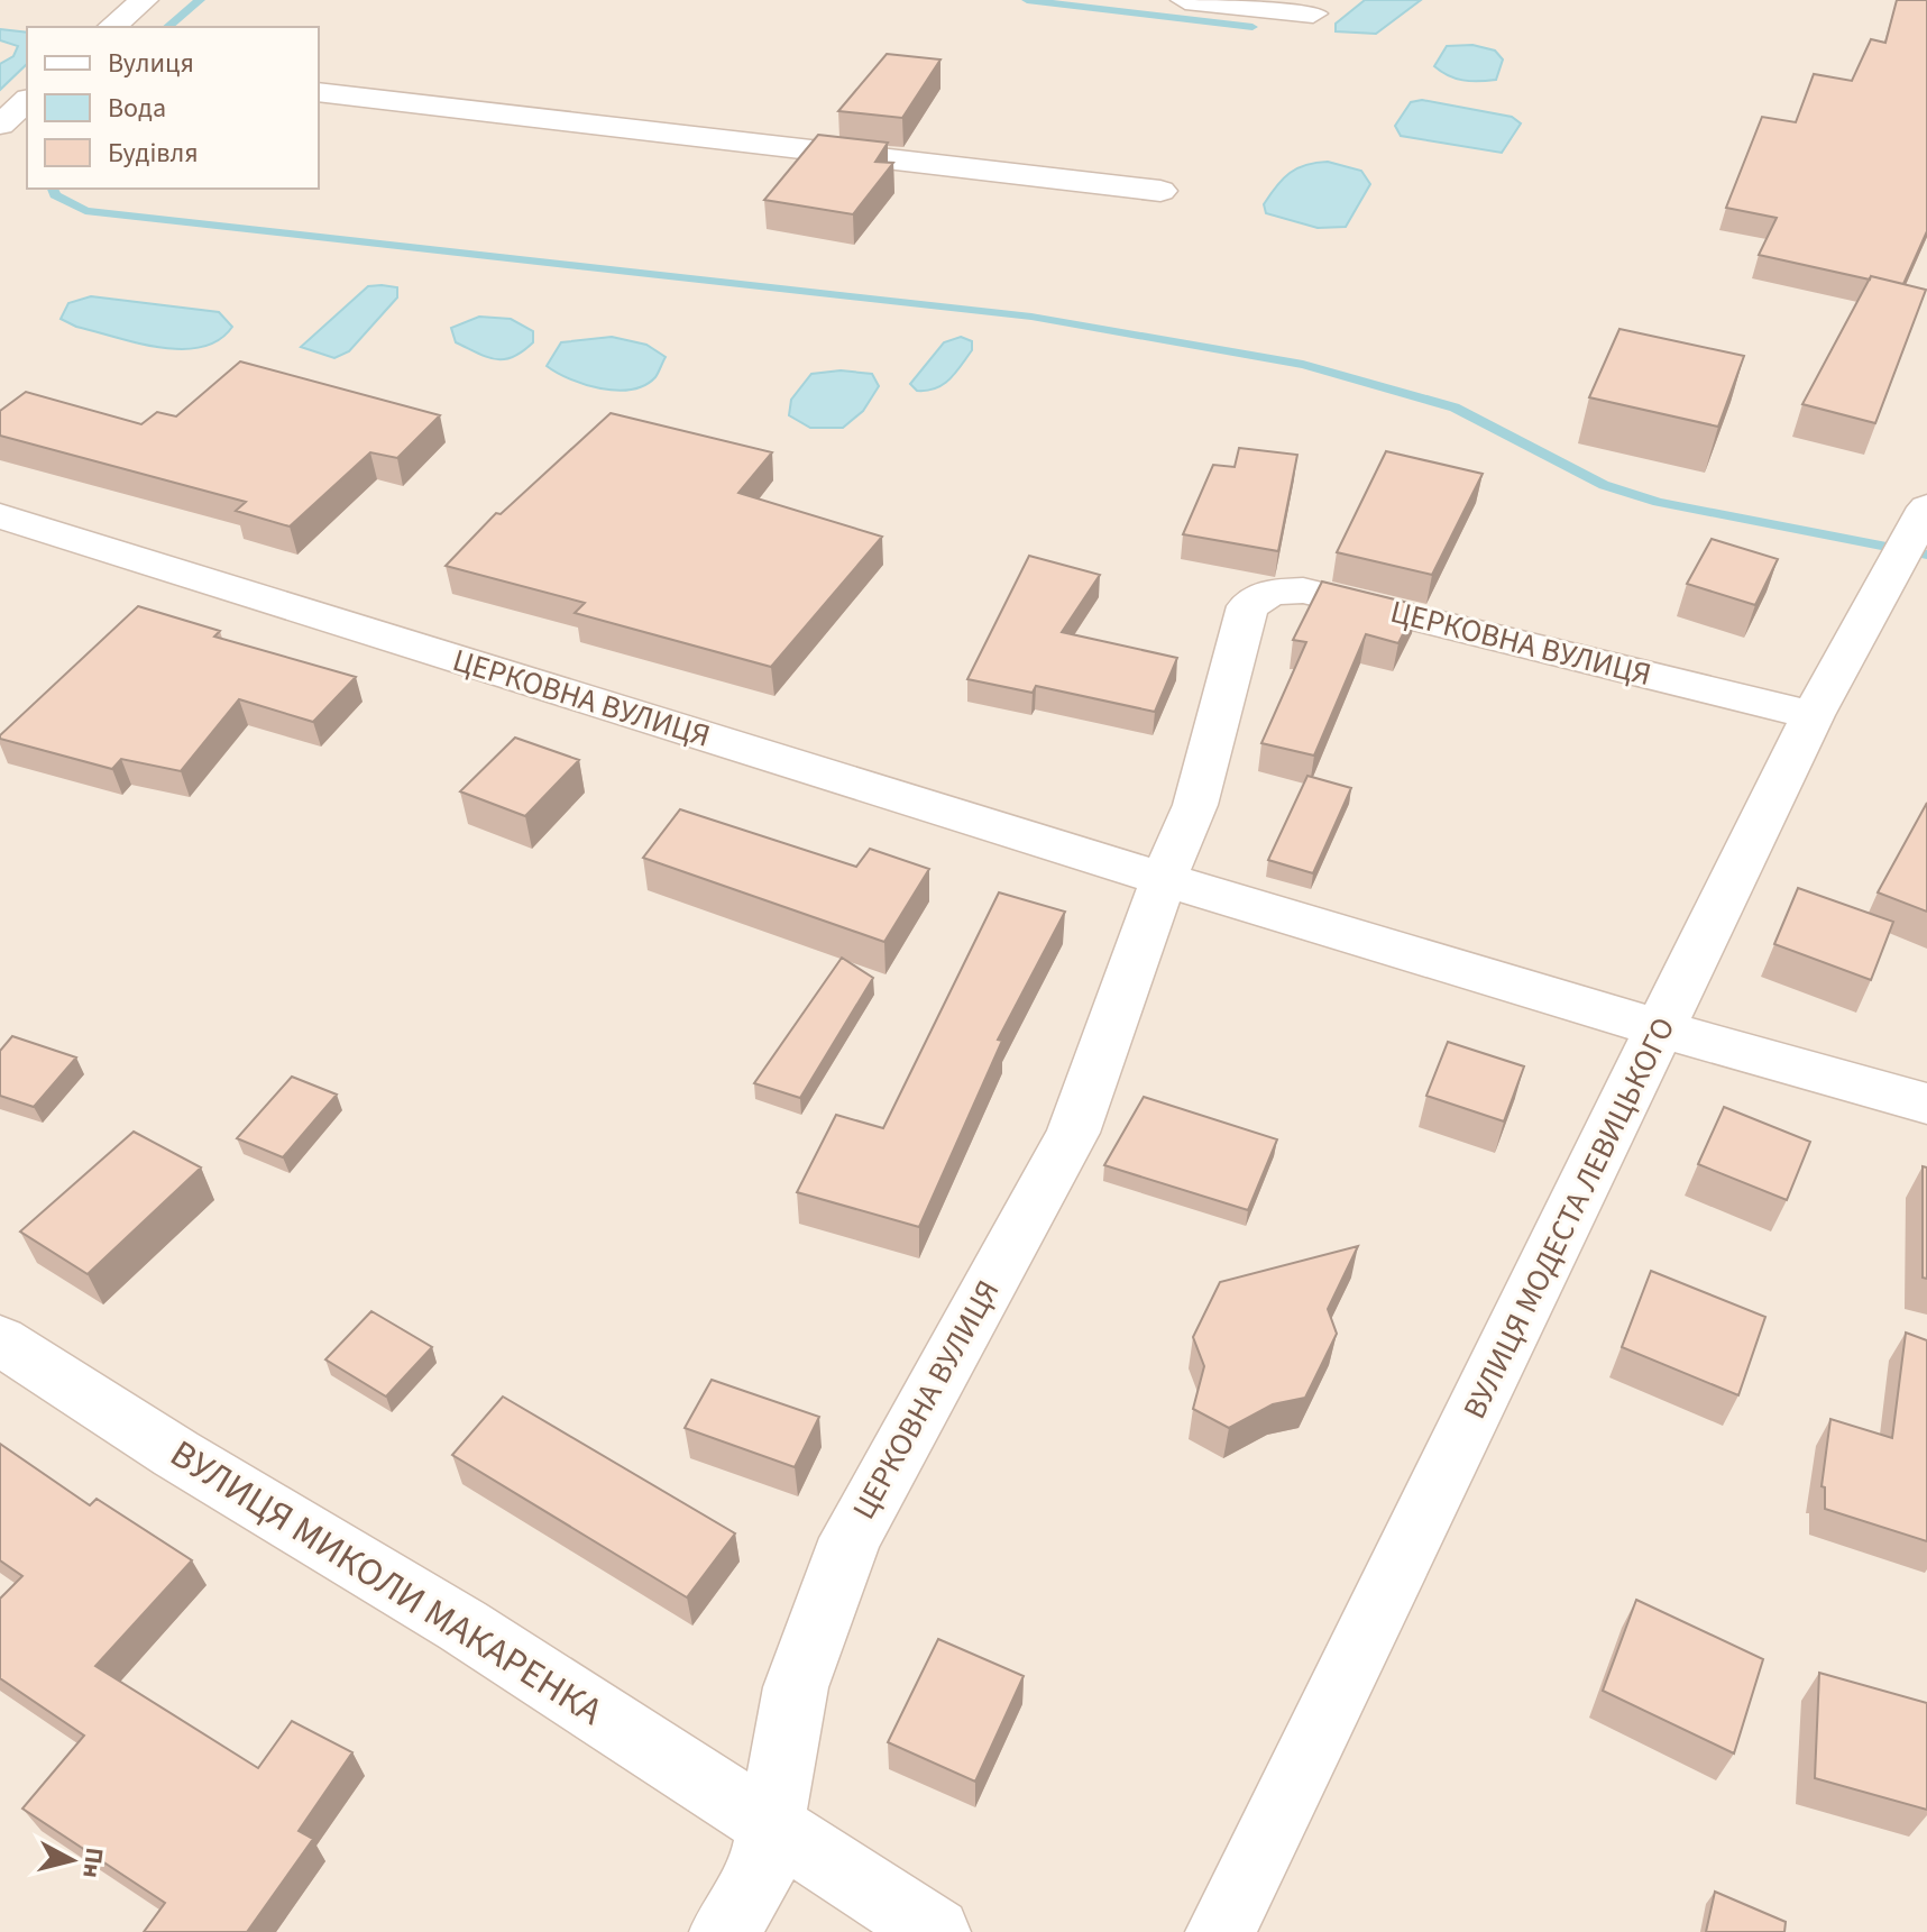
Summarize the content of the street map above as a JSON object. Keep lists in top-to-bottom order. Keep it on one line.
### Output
{"streets":{"street":["ЦЕРКОВНА ВУЛИЦЯ","ВУЛИЦЯ МОДЕСТА ЛЕВИЦЬКОГО","ВУЛИЦЯ МИКОЛИ МАКАРЕНКА"]},"crossings":[["ЦЕРКОВНА ВУЛИЦЯ","ВУЛИЦЯ МОДЕСТА ЛЕВИЦЬКОГО"],["ЦЕРКОВНА ВУЛИЦЯ","ВУЛИЦЯ МИКОЛИ МАКАРЕНКА"]],"legend":["Вулиця","Вода","Будівля"],"north":"right"}
